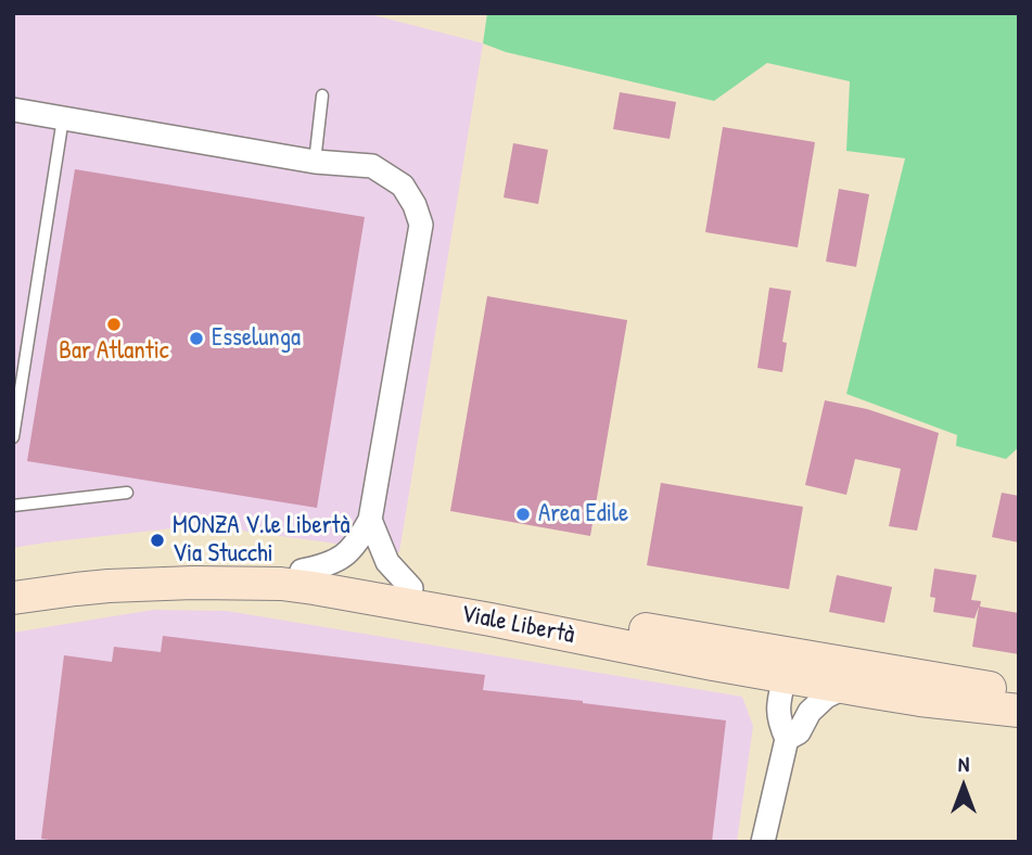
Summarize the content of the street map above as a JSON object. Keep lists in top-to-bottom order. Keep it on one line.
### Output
{"streets":{"main road":["Viale Libertà"]},"places":["Bar Atlantic","Esselunga","Area Edile","MONZA V.le Libertà Via Stucchi"],"north":"top"}
